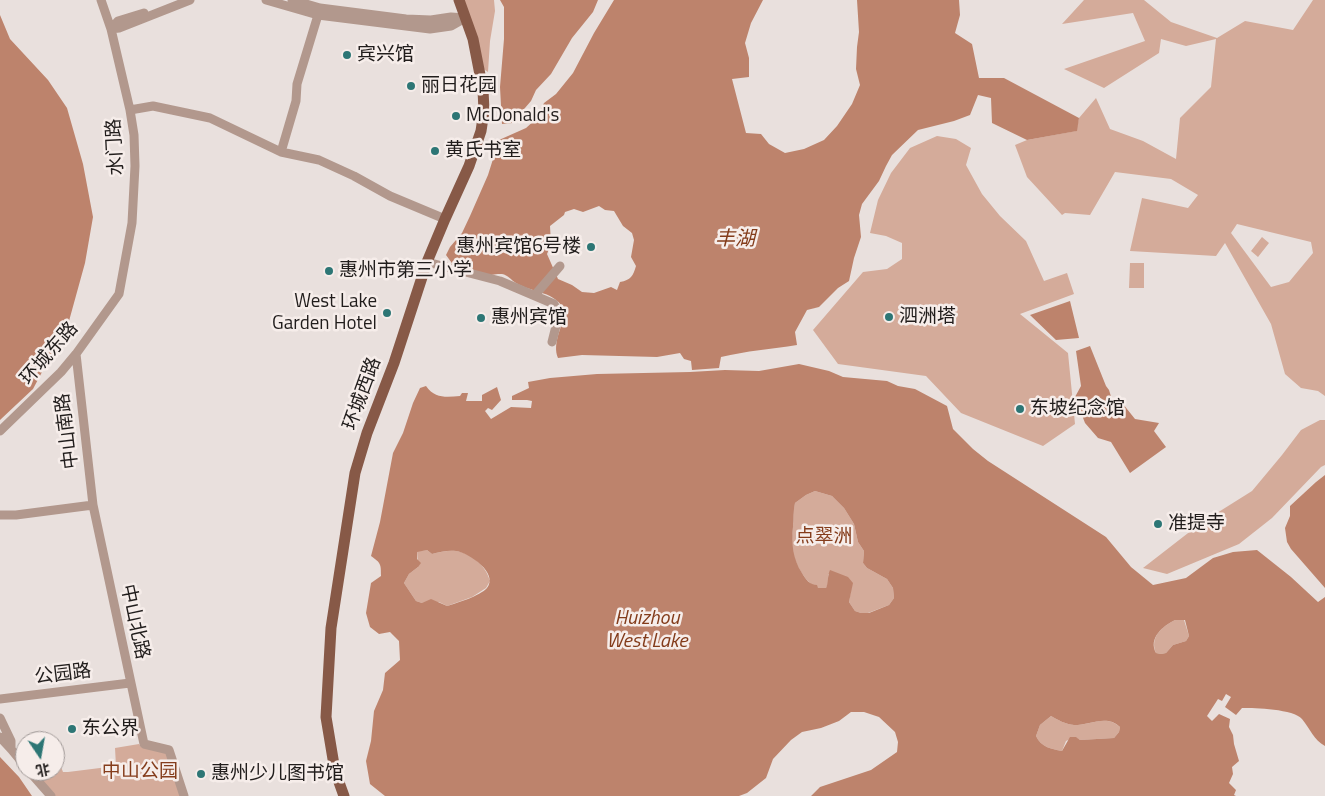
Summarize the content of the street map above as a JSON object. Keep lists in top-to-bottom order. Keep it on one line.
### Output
{"streets":{"main road":["环城西路"],"street":["水门路","环城东路","中山南路","中山北路","公园路"]},"crossings":[["水门路","环城东路"],["环城东路","中山南路"],["中山南路","中山北路"],["中山北路","公园路"]],"water":["丰湖","Huizhou West Lake"],"parks":["点翠洲","中山公园"],"places":["宾兴馆","丽日花园","McDonald's","黄氏书室","惠州宾馆6号楼","惠州市第三小学","West Lake Garden Hotel","泗洲塔","惠州宾馆","东坡纪念馆","准提寺","东公界","惠州少儿图书馆"],"north":"bottom"}
